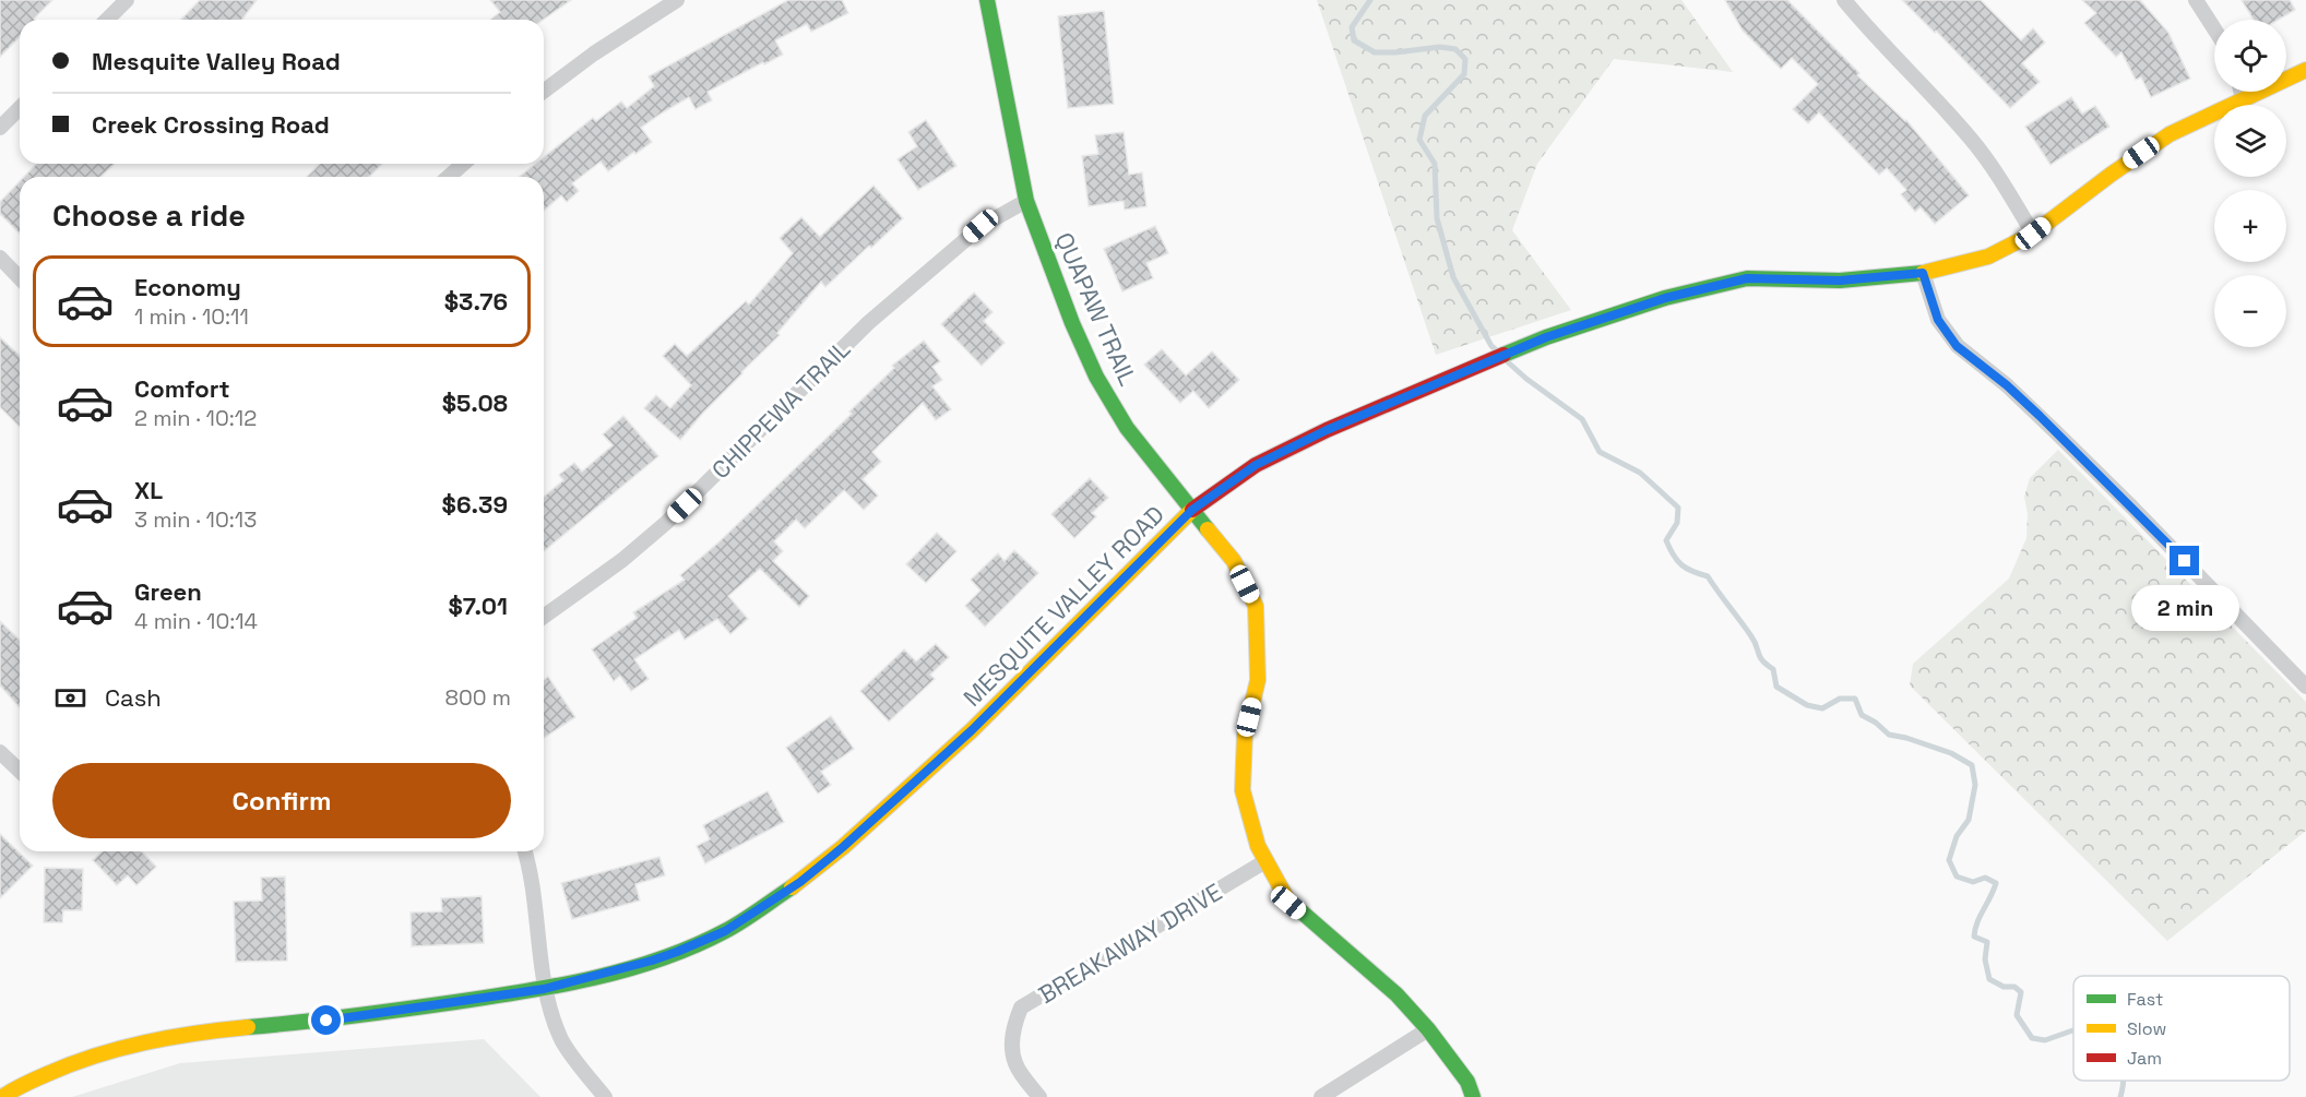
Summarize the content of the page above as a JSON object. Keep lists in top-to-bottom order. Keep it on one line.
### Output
{"streets":{"street":["QUAPAW TRAIL","CHIPPEWA TRAIL","MESQUITE VALLEY ROAD","BREAKAWAY DRIVE"]},"crossings":[["QUAPAW TRAIL","CHIPPEWA TRAIL"],["QUAPAW TRAIL","MESQUITE VALLEY ROAD"],["QUAPAW TRAIL","BREAKAWAY DRIVE"]],"legend":["Fast","Slow","Jam"],"page":{"map_buttons":["+","−"],"banner":["Mesquite Valley Road","Creek Crossing Road"],"heading":"Choose a ride","list":[{"name":"Economy","note":"1 min · 10:11","value":"$3.76"},{"name":"Comfort","note":"2 min · 10:12","value":"$5.08"},{"name":"XL","note":"3 min · 10:13","value":"$6.39"},{"name":"Green","note":"4 min · 10:14","value":"$7.01"}],"bubble":"2 min","pay":["Cash","800 m"],"buttons":"Confirm"}}
